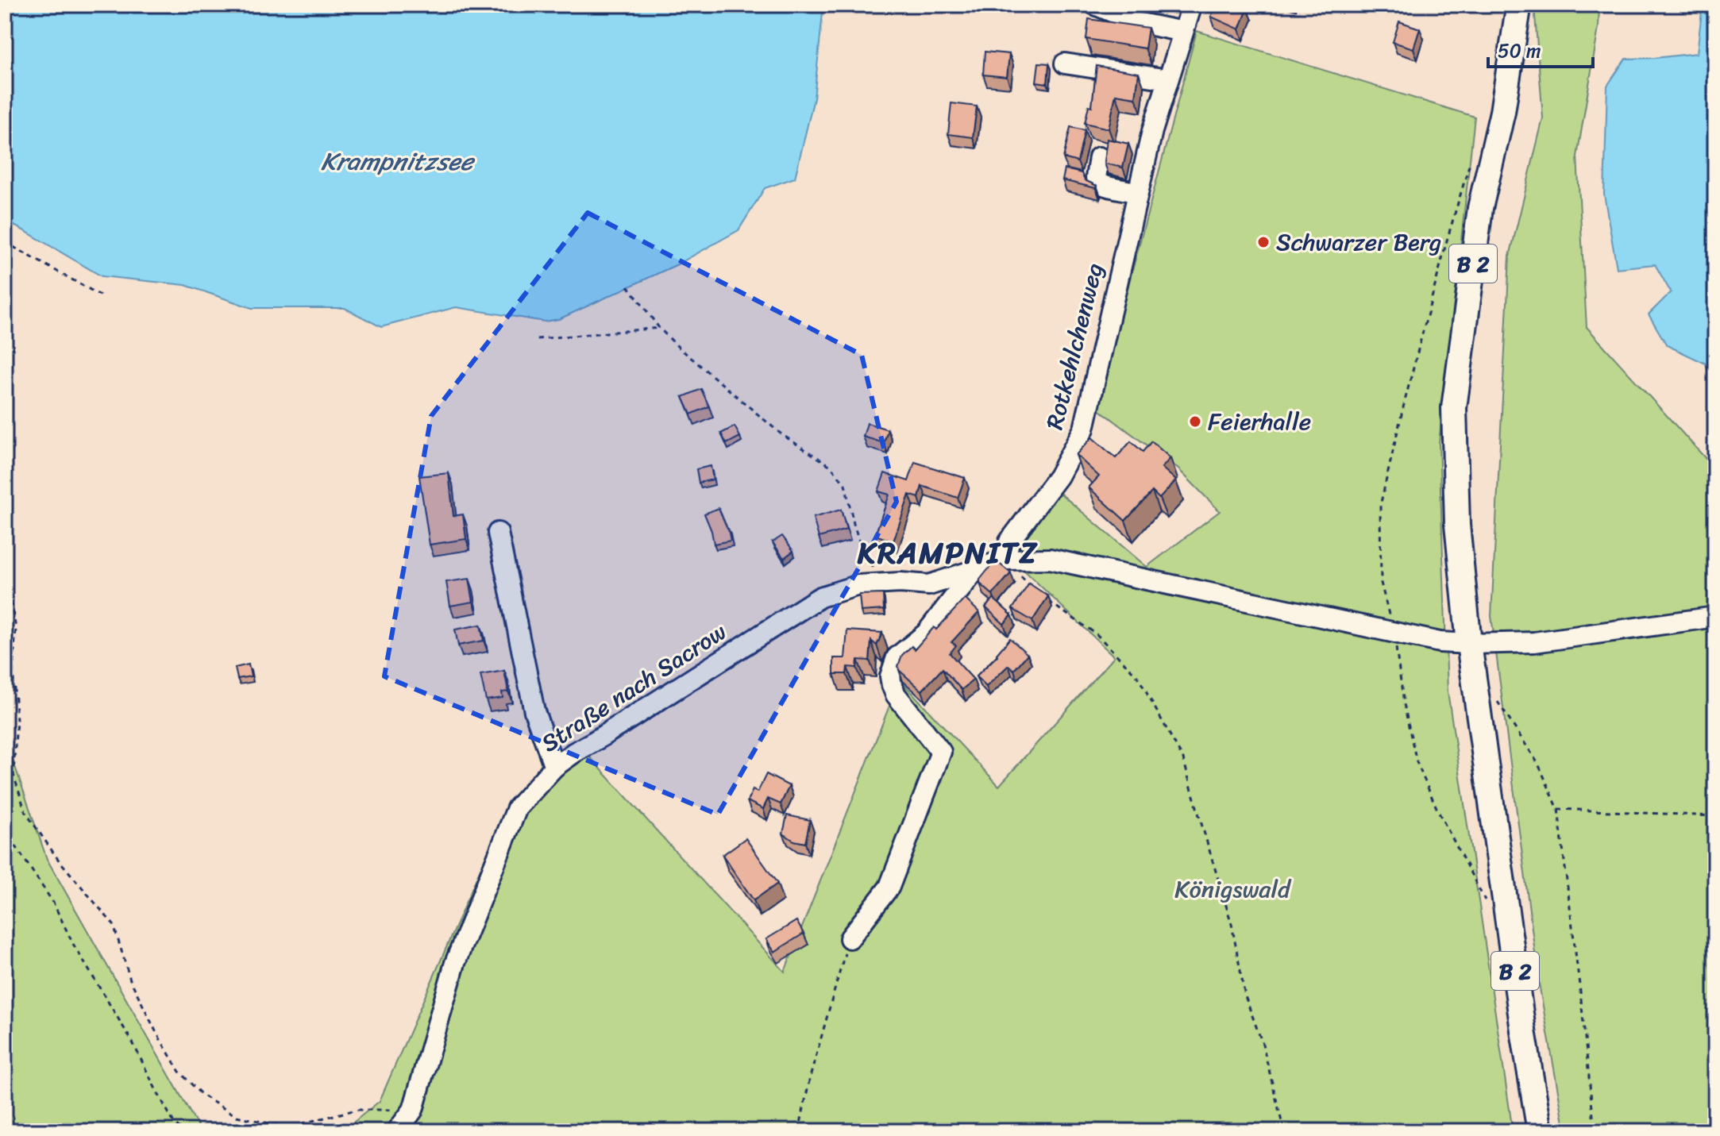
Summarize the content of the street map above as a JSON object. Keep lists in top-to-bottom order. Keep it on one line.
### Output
{"streets":{"main road":["B 2"],"street":["Rotkehlchenweg","Straße nach Sacrow"]},"crossings":[["Rotkehlchenweg","Straße nach Sacrow"]],"districts":["KRAMPNITZ"],"water":["Krampnitzsee"],"parks":["Königswald"],"places":["Schwarzer Berg","Feierhalle"],"scale_bar":"50 m"}
